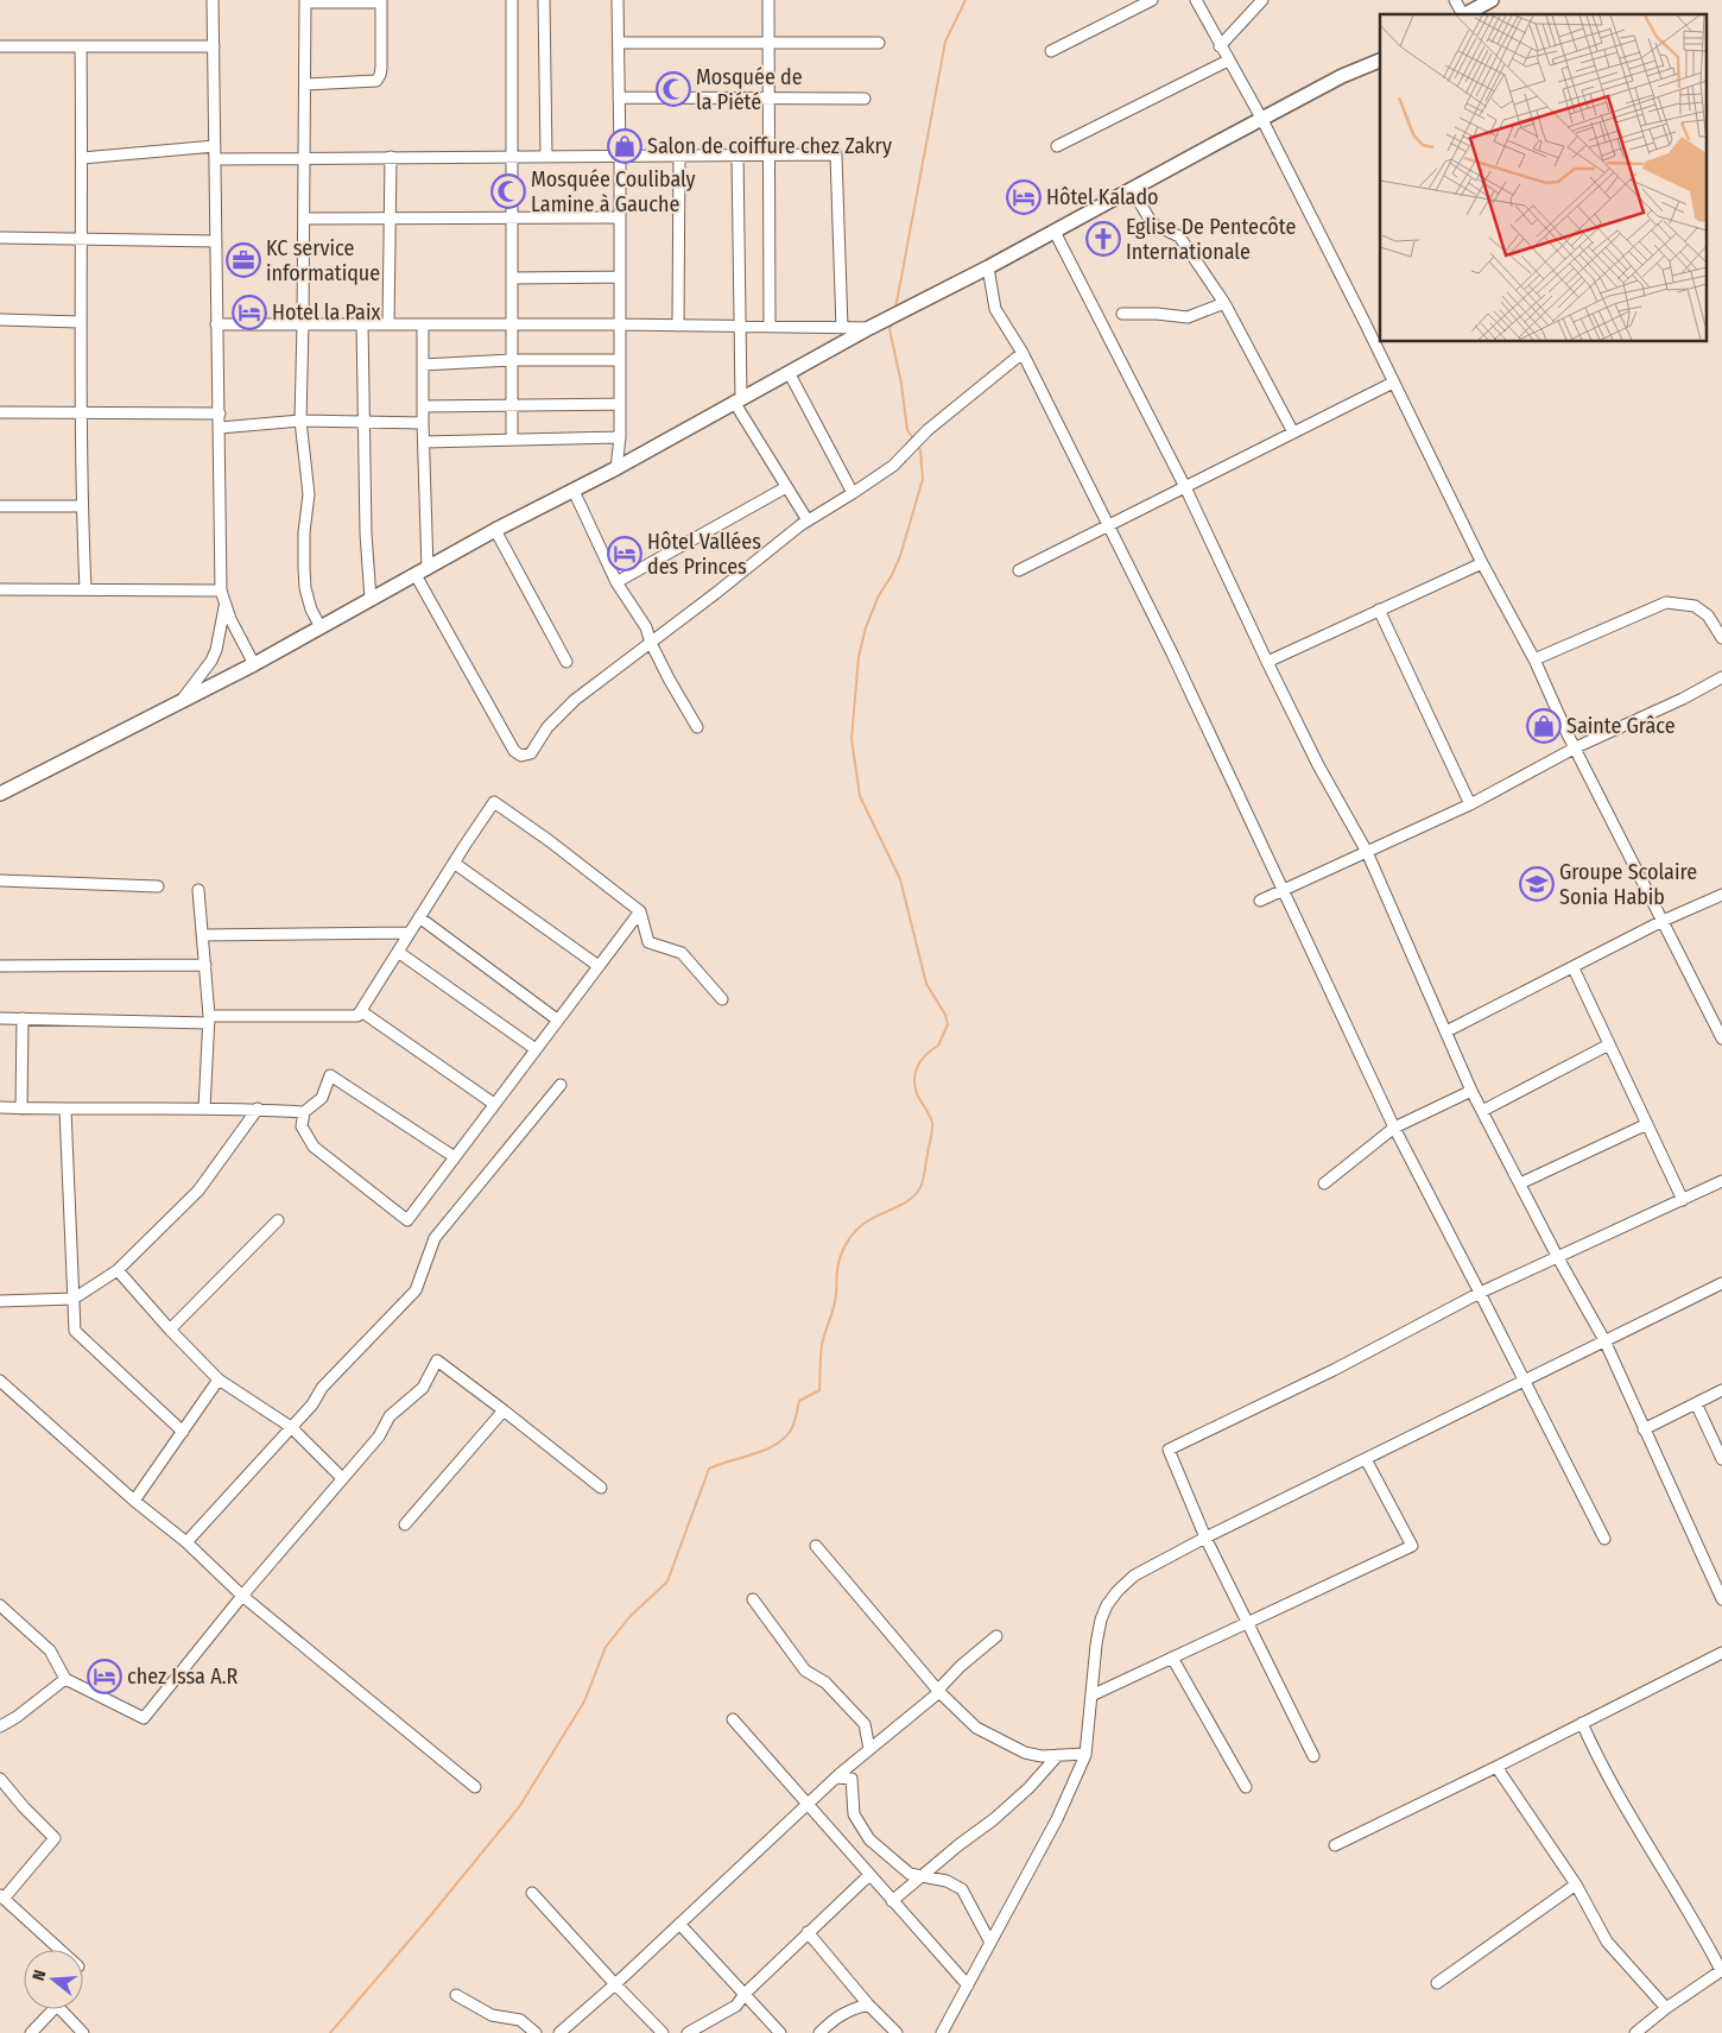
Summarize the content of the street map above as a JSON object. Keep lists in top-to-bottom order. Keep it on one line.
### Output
{"places":{"mosque":["Mosquée de la Piété","Mosquée Coulibaly Lamine à Gauche"],"shop":["Salon de coiffure chez Zakry","Sainte Grâce"],"hotel":["Hôtel Kalado","Hotel la Paix","Hôtel Vallées des Princes","chez Issa A.R"],"church":["Eglise De Pentecôte Internationale"],"office":["KC service informatique"],"school or university":["Groupe Scolaire Sonia Habib"]},"north":"left"}
